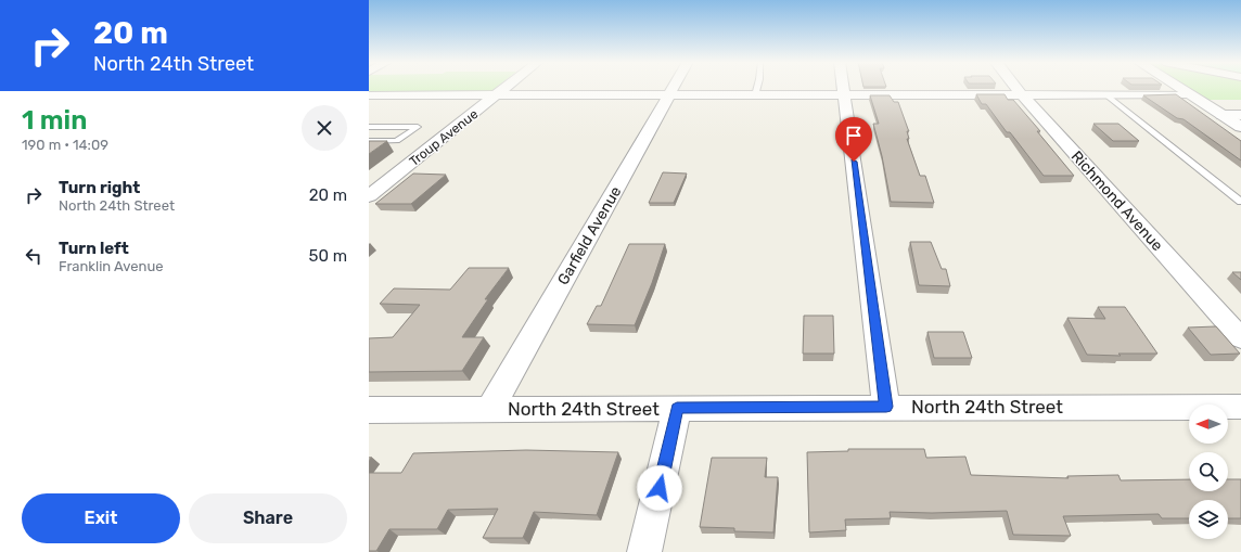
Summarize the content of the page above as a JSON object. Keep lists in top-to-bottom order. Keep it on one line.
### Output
{"streets":{"street":["Troup Avenue","Richmond Avenue","Garfield Avenue","North 24th Street"]},"crossings":[["Garfield Avenue","North 24th Street"]],"north":"left","page":{"turn":["20 m","North 24th Street"],"heading":["1 min","190 m · 14:09"],"list":[{"name":"Turn right","note":"North 24th Street","value":"20 m"},{"name":"Turn left","note":"Franklin Avenue","value":"50 m"}],"buttons":["Exit","Share"]}}
